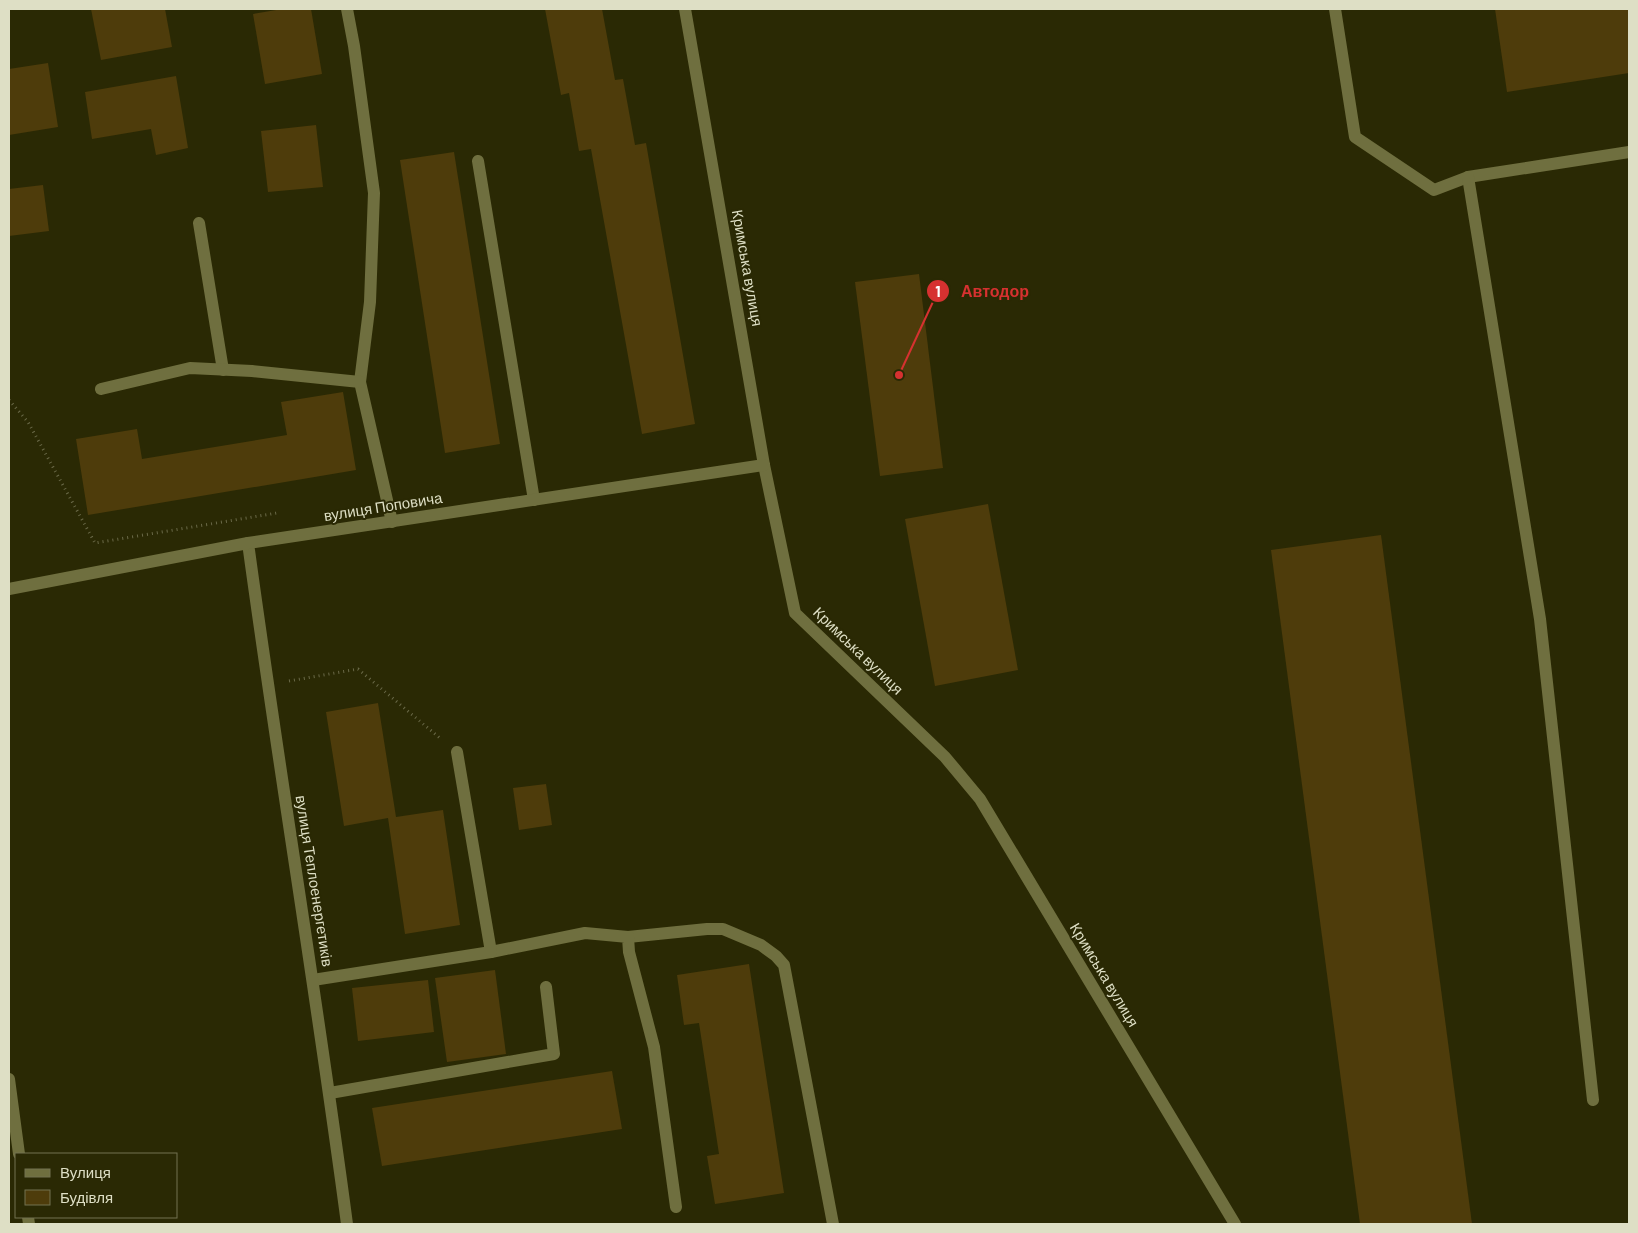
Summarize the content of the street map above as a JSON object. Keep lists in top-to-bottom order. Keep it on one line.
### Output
{"streets":{"street":["Кримська вулиця","вулиця Поповича","вулиця Теплоенергетиків"]},"crossings":[["Кримська вулиця","вулиця Поповича"],["вулиця Поповича","вулиця Теплоенергетиків"]],"places":["Автодор"],"legend":["Вулиця","Будівля"]}
